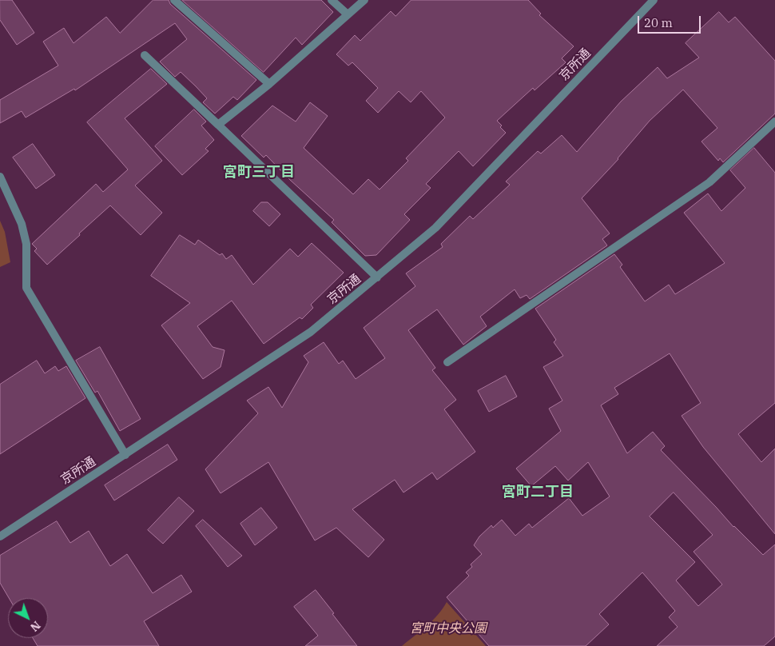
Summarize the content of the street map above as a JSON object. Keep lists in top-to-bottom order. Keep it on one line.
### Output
{"streets":{"street":["京所通"]},"districts":["宮町三丁目","宮町二丁目"],"parks":["宮町中央公園"],"scale_bar":"20 m","north":"bottom right"}
